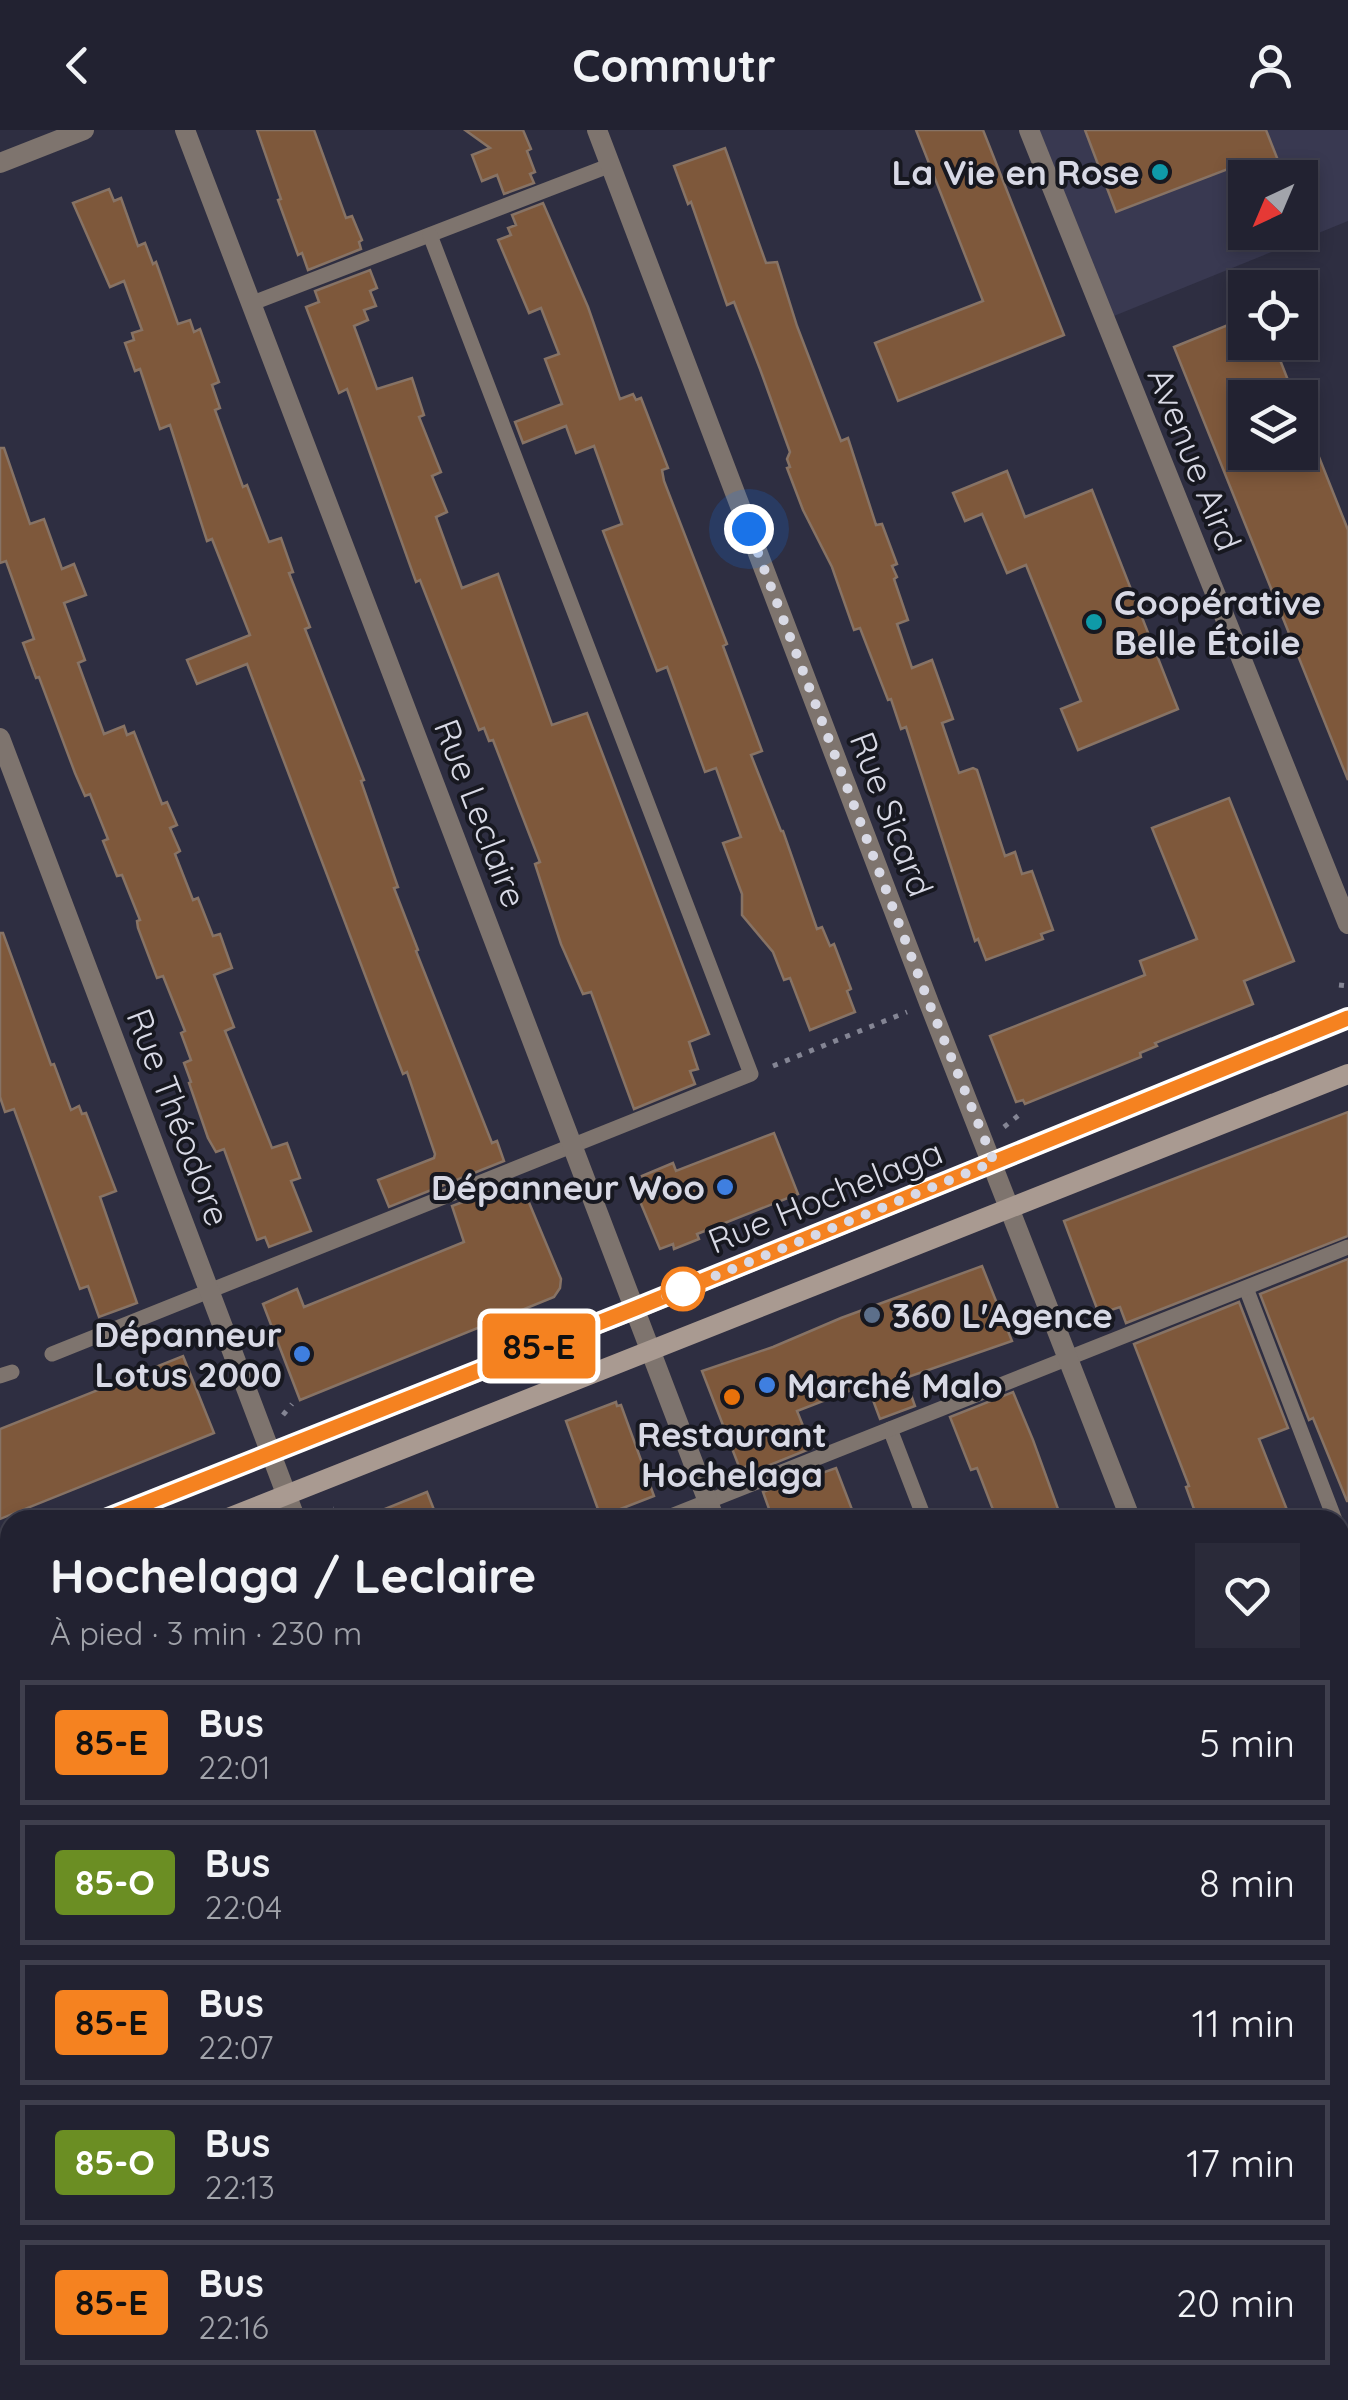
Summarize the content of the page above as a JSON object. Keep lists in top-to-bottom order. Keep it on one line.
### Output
{"streets":{"main road":["Rue Hochelaga"],"street":["Avenue Aird","Rue Leclaire","Rue Sicard","Rue Théodore"]},"crossings":[["Rue Leclaire","Rue Hochelaga"],["Rue Sicard","Rue Hochelaga"],["Rue Théodore","Rue Hochelaga"]],"places":["La Vie en Rose","Coopérative Belle Étoile","Dépanneur Woo","360 L'Agence","Dépanneur Lotus 2000","Marché Malo","Restaurant Hochelaga"],"lines":["bus line 85-E"],"north":"bottom left","page":{"header":"Commutr","on_map":"85-E","heading":["Hochelaga / Leclaire","À pied · 3 min · 230 m"],"list":[{"mark":"85-E","name":"Bus","note":"22:01","value":"5 min"},{"mark":"85-O","name":"Bus","note":"22:04","value":"8 min"},{"mark":"85-E","name":"Bus","note":"22:07","value":"11 min"},{"mark":"85-O","name":"Bus","note":"22:13","value":"17 min"},{"mark":"85-E","name":"Bus","note":"22:16","value":"20 min"}]}}
